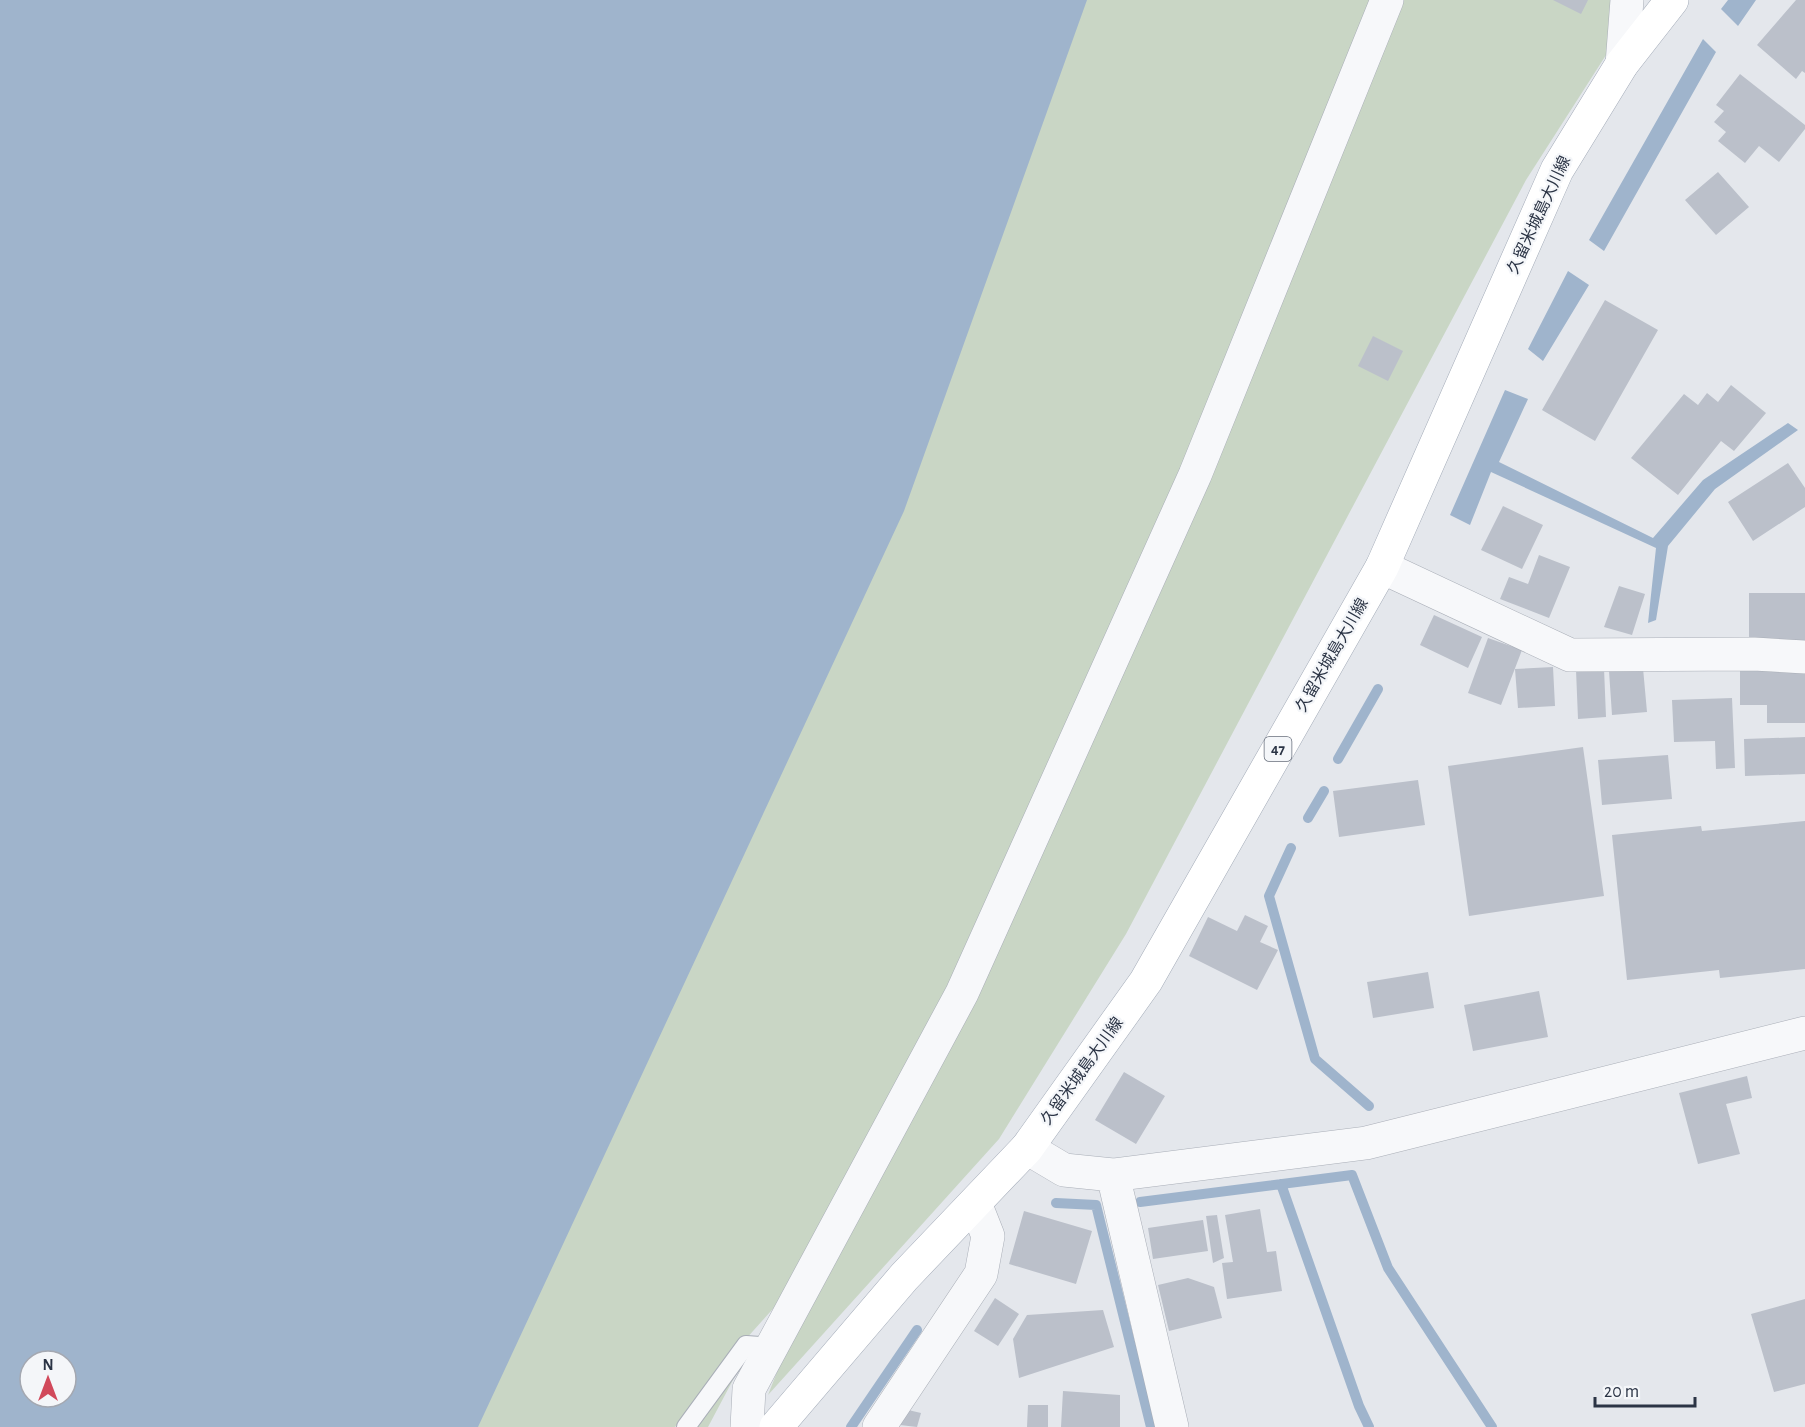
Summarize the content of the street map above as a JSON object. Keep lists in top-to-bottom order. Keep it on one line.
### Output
{"streets":{"main road":["久留米城島大川線","47"]},"scale_bar":"20 m","north":"top"}
